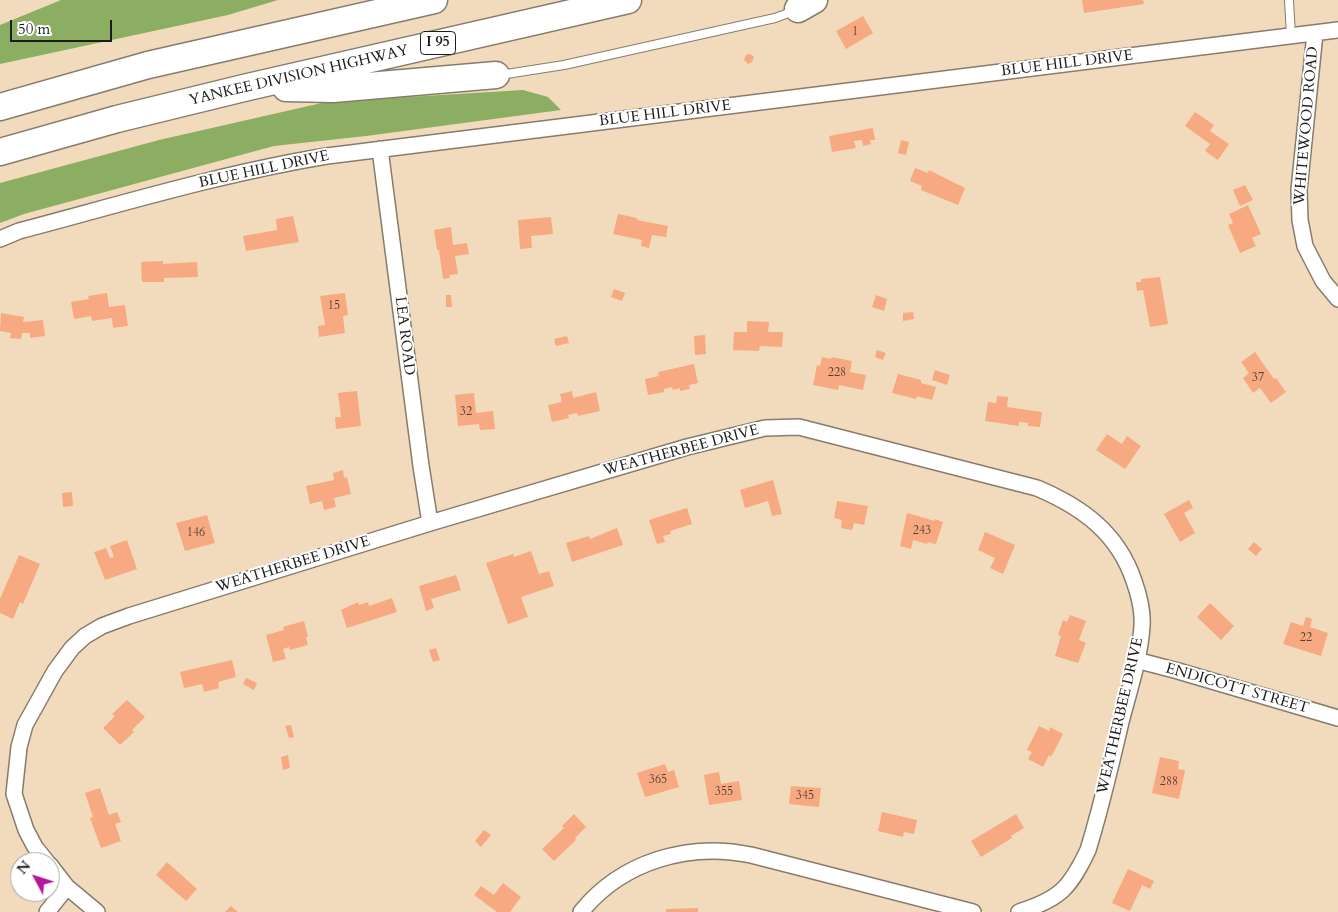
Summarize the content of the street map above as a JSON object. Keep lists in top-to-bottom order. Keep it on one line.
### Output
{"streets":{"highway":["I 95","YANKEE DIVISION HIGHWAY"],"street":["BLUE HILL DRIVE","WHITEWOOD ROAD","LEA ROAD","WEATHERBEE DRIVE","ENDICOTT STREET"]},"crossings":[["BLUE HILL DRIVE","WHITEWOOD ROAD"],["BLUE HILL DRIVE","LEA ROAD"],["LEA ROAD","WEATHERBEE DRIVE"],["WEATHERBEE DRIVE","ENDICOTT STREET"]],"house_numbers":["1","15","228","37","32","243","146","22","365","288","355","345"],"scale_bar":"50 m","north":"top left"}
